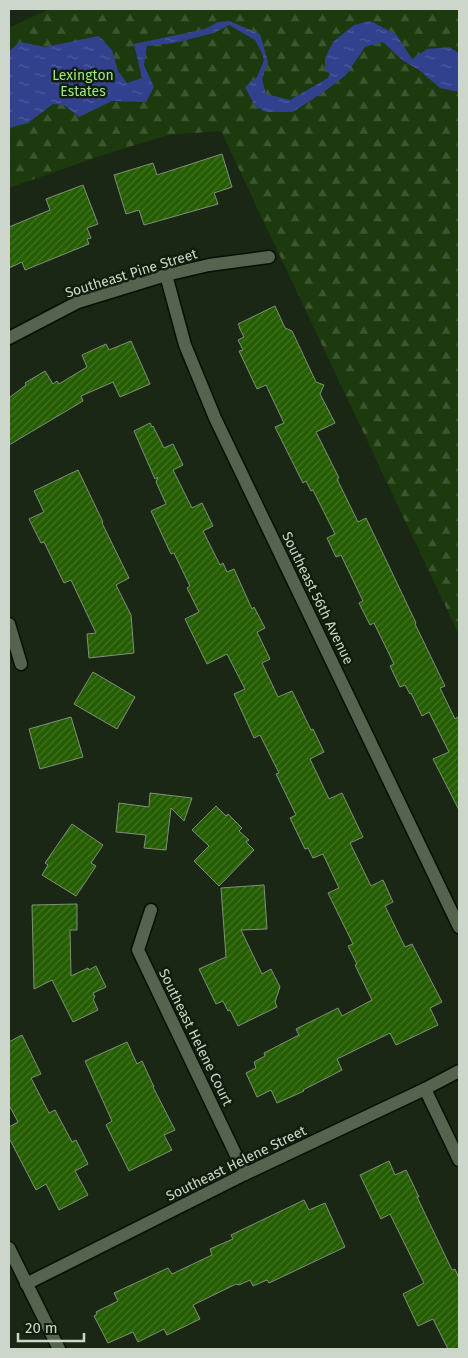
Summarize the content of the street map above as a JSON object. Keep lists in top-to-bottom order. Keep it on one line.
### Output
{"streets":{"street":["Southeast Pine Street","Southeast 56th Avenue","Southeast Helene Court","Southeast Helene Street"]},"crossings":[["Southeast Pine Street","Southeast 56th Avenue"],["Southeast Helene Court","Southeast Helene Street"]],"parks":["Lexington Estates"],"scale_bar":"20 m"}
